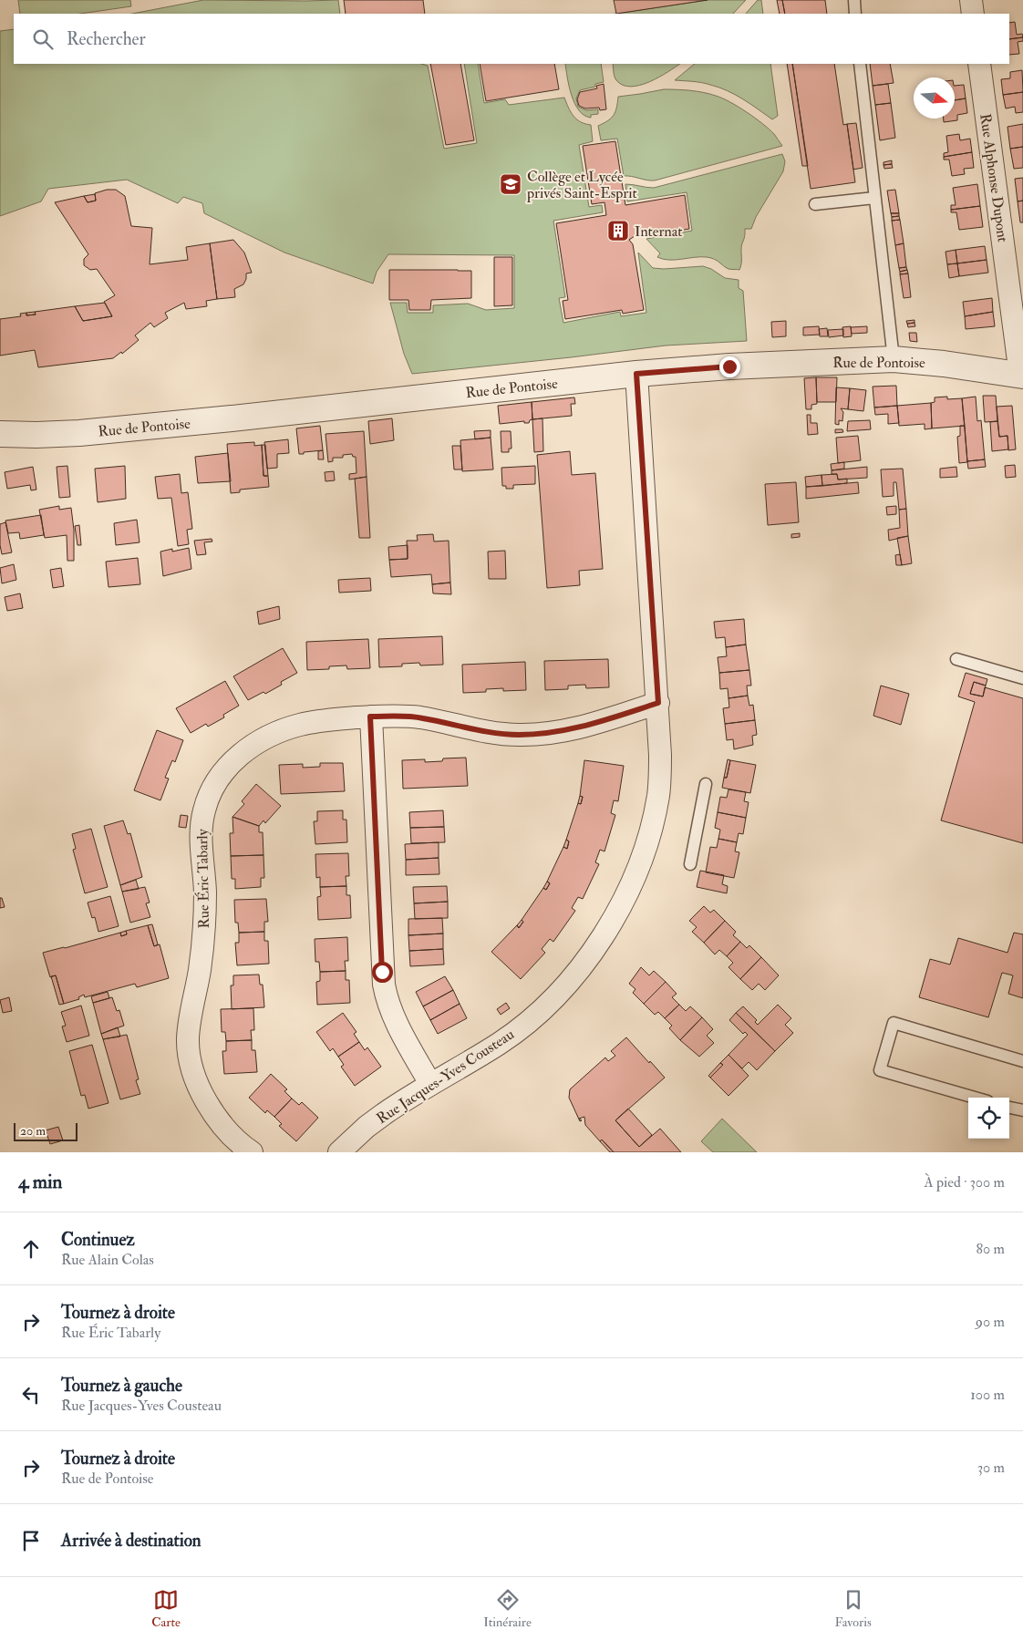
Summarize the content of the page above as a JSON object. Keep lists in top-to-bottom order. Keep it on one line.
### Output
{"streets":{"street":["Rue Alphonse Dupont","Rue de Pontoise","Rue Éric Tabarly","Rue Jacques-Yves Cousteau"]},"crossings":[["Rue Alphonse Dupont","Rue de Pontoise"],["Rue de Pontoise","Rue Jacques-Yves Cousteau"],["Rue Éric Tabarly","Rue Jacques-Yves Cousteau"]],"places":{"school or university":["Collège et Lycée privés Saint-Esprit"],"building":["Internat"]},"scale_bar":"20 m","north":"right","page":{"search":"Rechercher","scale":"20 m","heading":["4 min","À pied · 300 m"],"list":[["Continuez","Rue Alain Colas","80 m"],["Tournez à droite","Rue Éric Tabarly","90 m"],["Tournez à gauche","Rue Jacques-Yves Cousteau","100 m"],["Tournez à droite","Rue de Pontoise","30 m"],"Arrivée à destination"],"nav":["Carte","Itinéraire","Favoris"]}}
